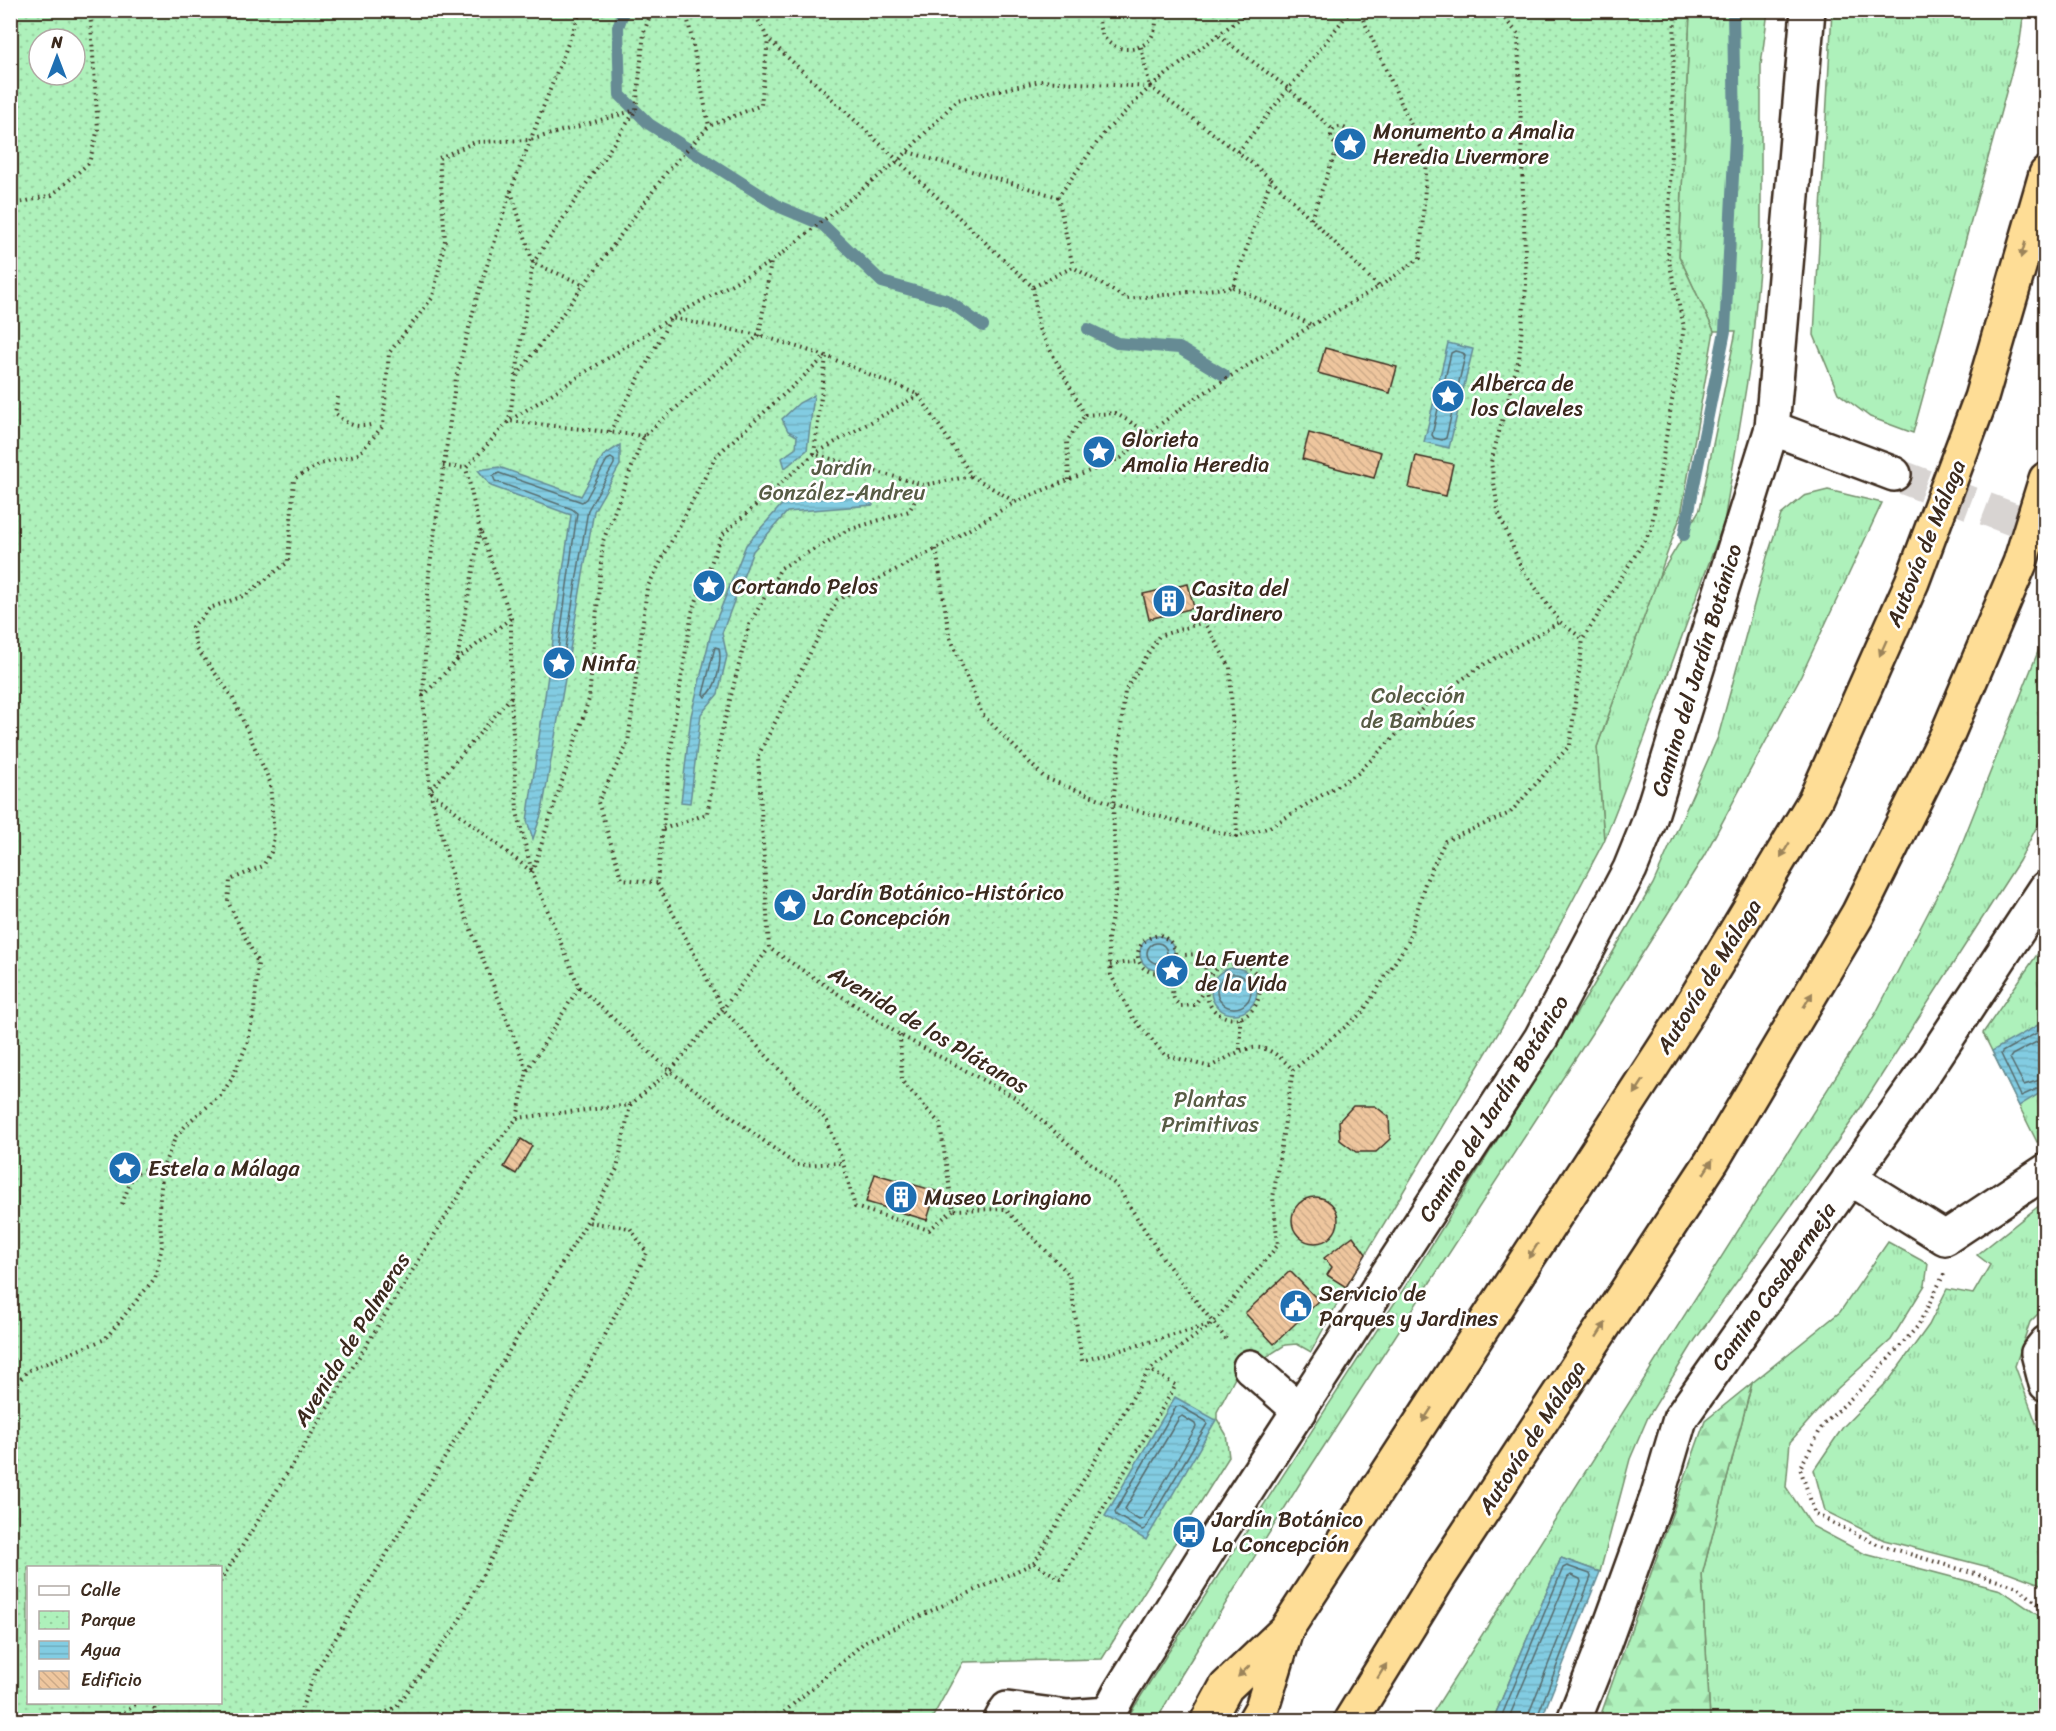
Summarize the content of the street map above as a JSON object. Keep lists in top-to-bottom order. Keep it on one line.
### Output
{"streets":{"highway":["Autovía de Málaga"],"street":["Camino del Jardín Botánico","Camino Casabermeja"],"path":["Avenida de los Plátanos","Avenida de Palmeras"]},"parks":["Jardín González-Andreu","Colección de Bambúes","Plantas Primitivas"],"places":{"place":["Monumento a Amalia Heredia Livermore","Alberca de los Claveles","Glorieta Amalia Heredia","Cortando Pelos","Ninfa","Jardín Botánico-Histórico La Concepción","La Fuente de la Vida","Estela a Málaga"],"building":["Casita del Jardinero","Museo Loringiano"],"public building":["Servicio de Parques y Jardines"],"bus stop":["Jardín Botánico La Concepción"]},"legend":["Calle","Parque","Agua","Edificio"],"north":"top"}
